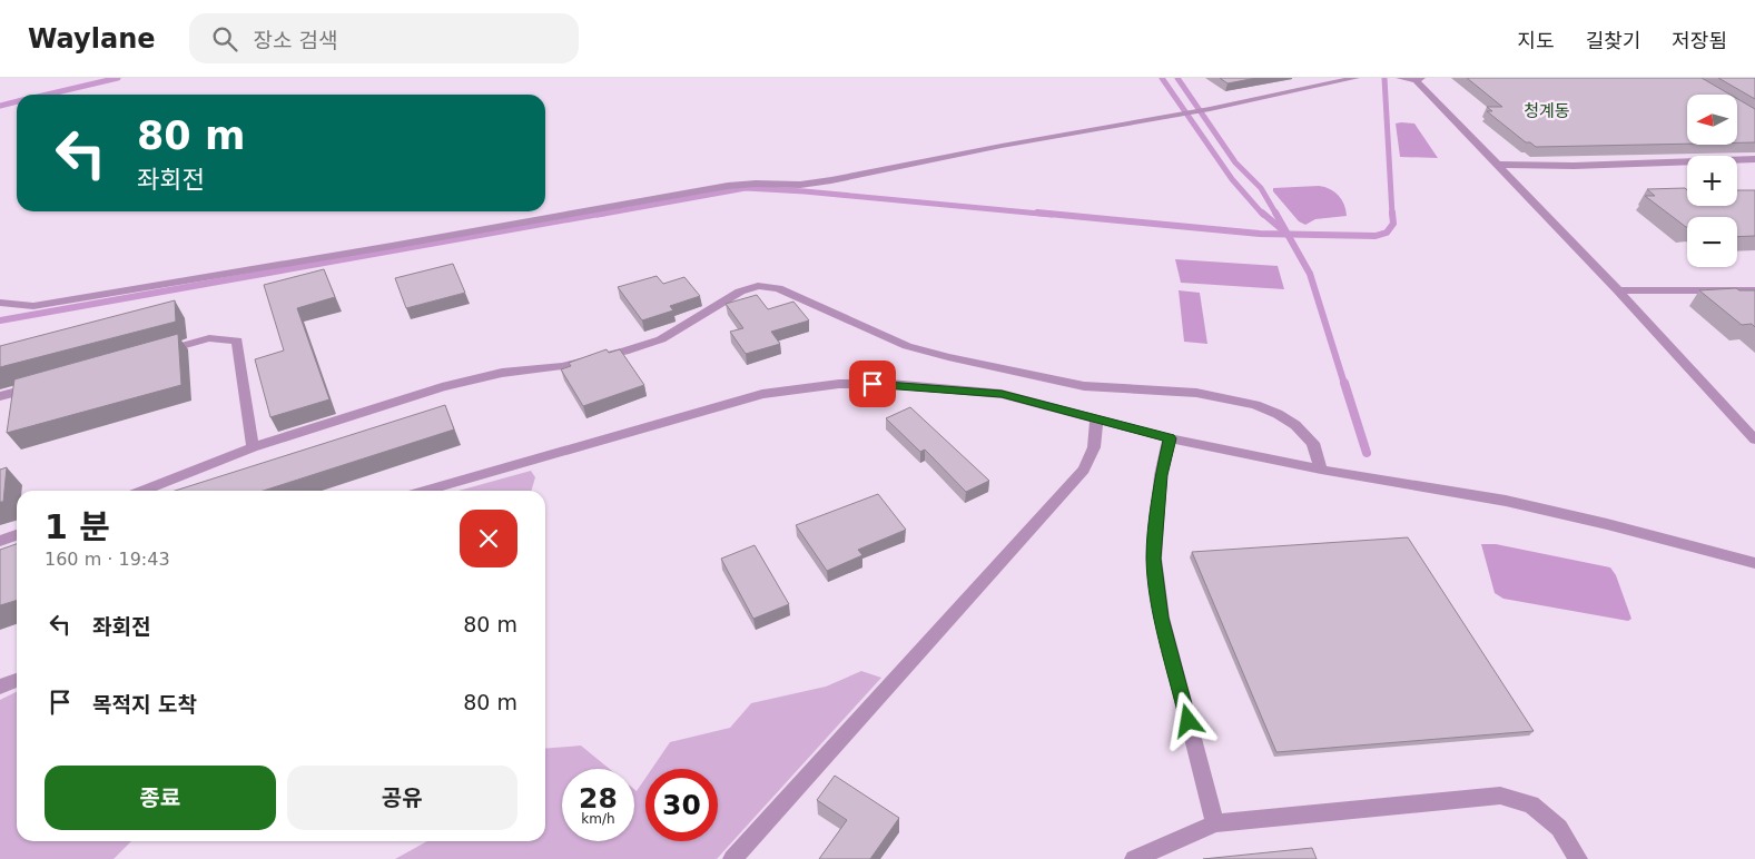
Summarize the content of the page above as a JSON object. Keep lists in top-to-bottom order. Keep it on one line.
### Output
{"districts":["청계동"],"north":"left","page":{"header":"Waylane","search":"장소 검색","nav":["지도","길찾기","저장됨"],"map_buttons":["+","−"],"turn":["80 m","좌회전"],"heading":["1 분","160 m · 19:43"],"list":[{"name":"좌회전","value":"80 m"},{"name":"목적지 도착","value":"80 m"}],"buttons":["종료","공유"],"speed":"28 km/h","limit":"30"}}
